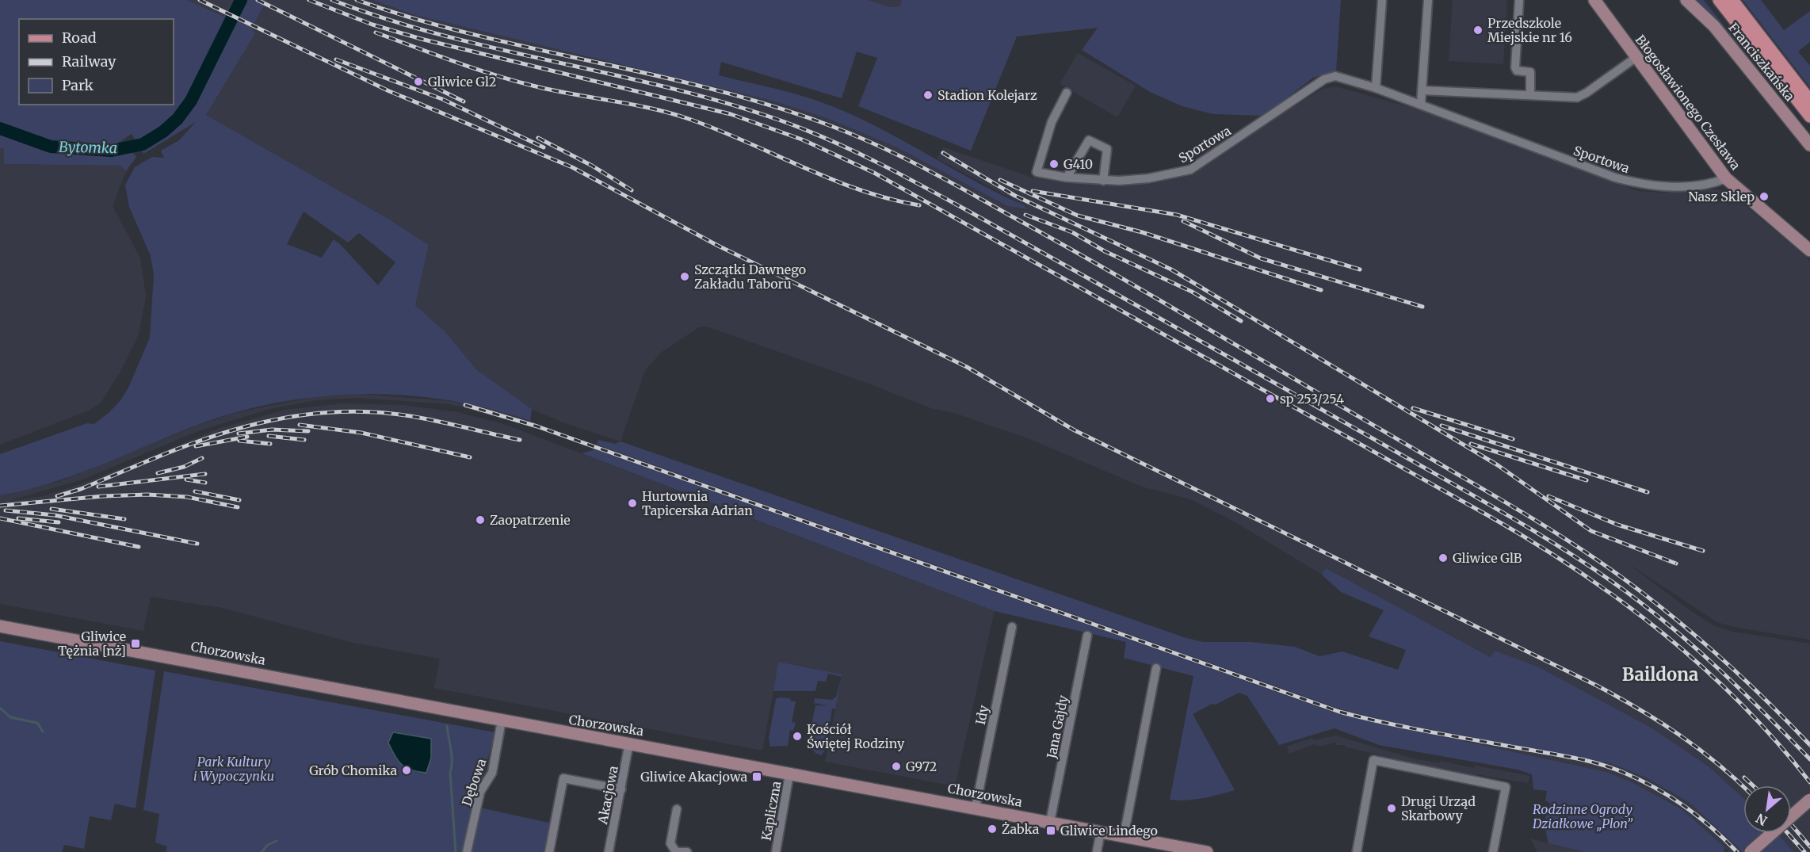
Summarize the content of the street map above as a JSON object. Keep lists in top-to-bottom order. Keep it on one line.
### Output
{"streets":{"main road":["Franciszkańska","Błogosławionego Czesława","Chorzowska"],"street":["Sportowa","Idy","Jana Gajdy","Dębowa","Akacjowa","Kapliczna"]},"crossings":[["Błogosławionego Czesława","Sportowa"],["Chorzowska","Idy"],["Chorzowska","Jana Gajdy"],["Chorzowska","Dębowa"],["Chorzowska","Akacjowa"],["Chorzowska","Kapliczna"]],"districts":["Baildona"],"water":["Bytomka"],"parks":["Park Kultury i Wypoczynku","Rodzinne Ogrody Działkowe „Plon”"],"places":{"other":["Przedszkole Miejskie nr 16","Gliwice Gl2","Stadion Kolejarz","G410","Nasz Sklep","Szczątki Dawnego Zakładu Taboru","sp 253/254","Hurtownia Tapicerska Adrian","Zaopatrzenie","Gliwice GlB","Kościół Świętej Rodziny","G972","Grób Chomika","Drugi Urząd Skarbowy","Żabka"],"transit":["Gliwice Tężnia [nż]","Gliwice Akacjowa","Gliwice Lindego"]},"legend":["Road","Railway","Park"],"north":"bottom left"}
